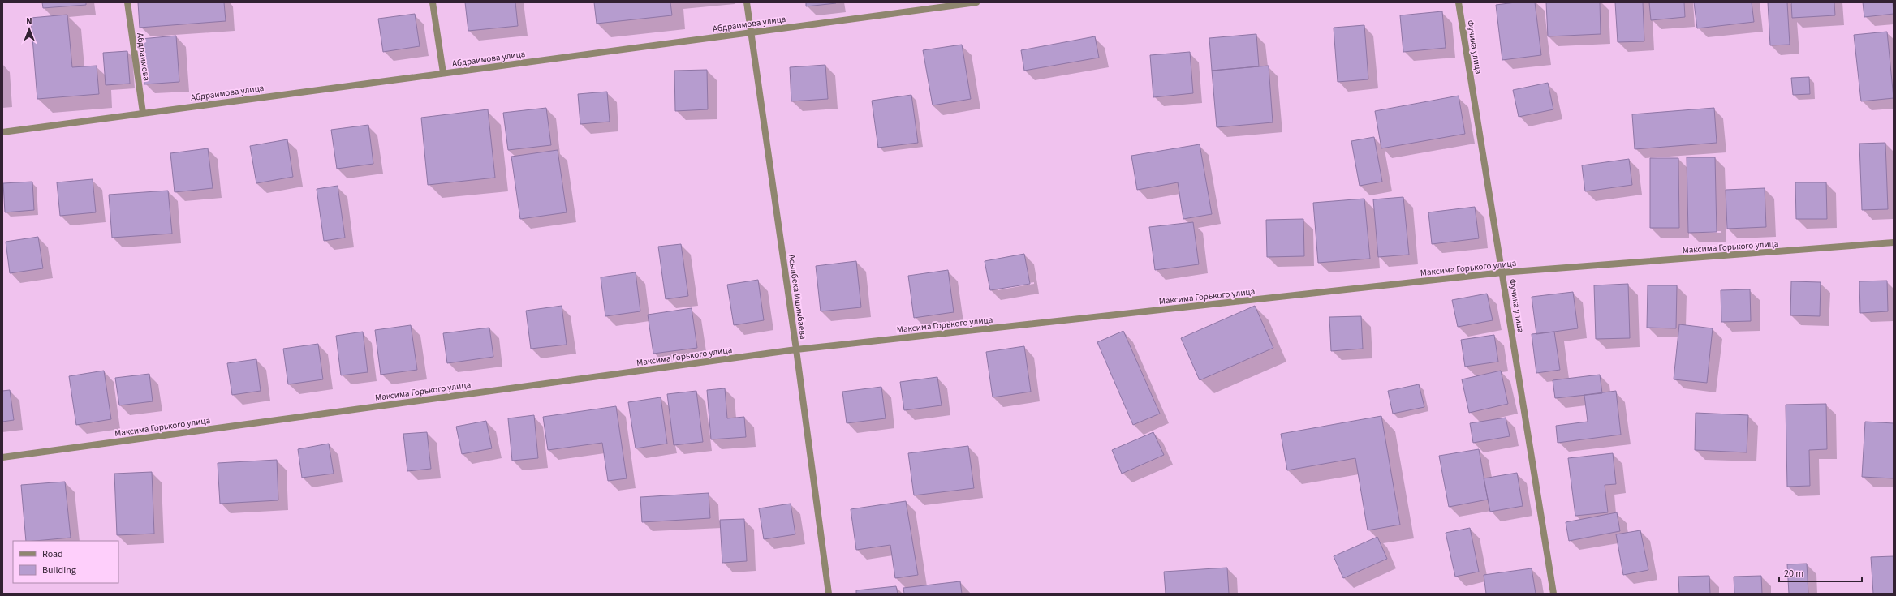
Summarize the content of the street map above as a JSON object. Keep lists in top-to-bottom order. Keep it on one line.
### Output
{"streets":{"street":["Абдраимова улица","Фучика улица","Абдраимова","Максима Горького улица","Асылбека Ишимбаева"]},"crossings":[["Абдраимова улица","Абдраимова"],["Абдраимова улица","Асылбека Ишимбаева"],["Фучика улица","Максима Горького улица"],["Максима Горького улица","Асылбека Ишимбаева"]],"legend":["Road","Building"],"scale_bar":"20 m","north":"top"}
